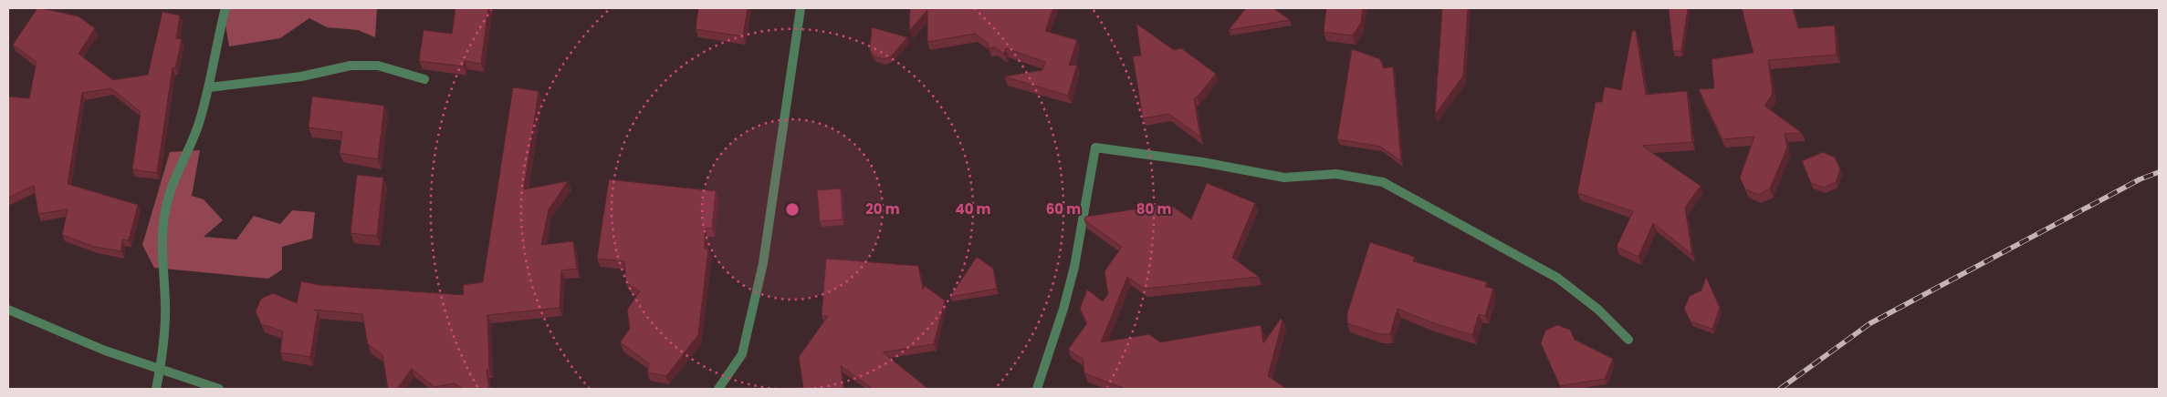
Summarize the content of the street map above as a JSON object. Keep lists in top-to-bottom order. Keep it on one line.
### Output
{"rings":["20 m","40 m","60 m","80 m"]}
